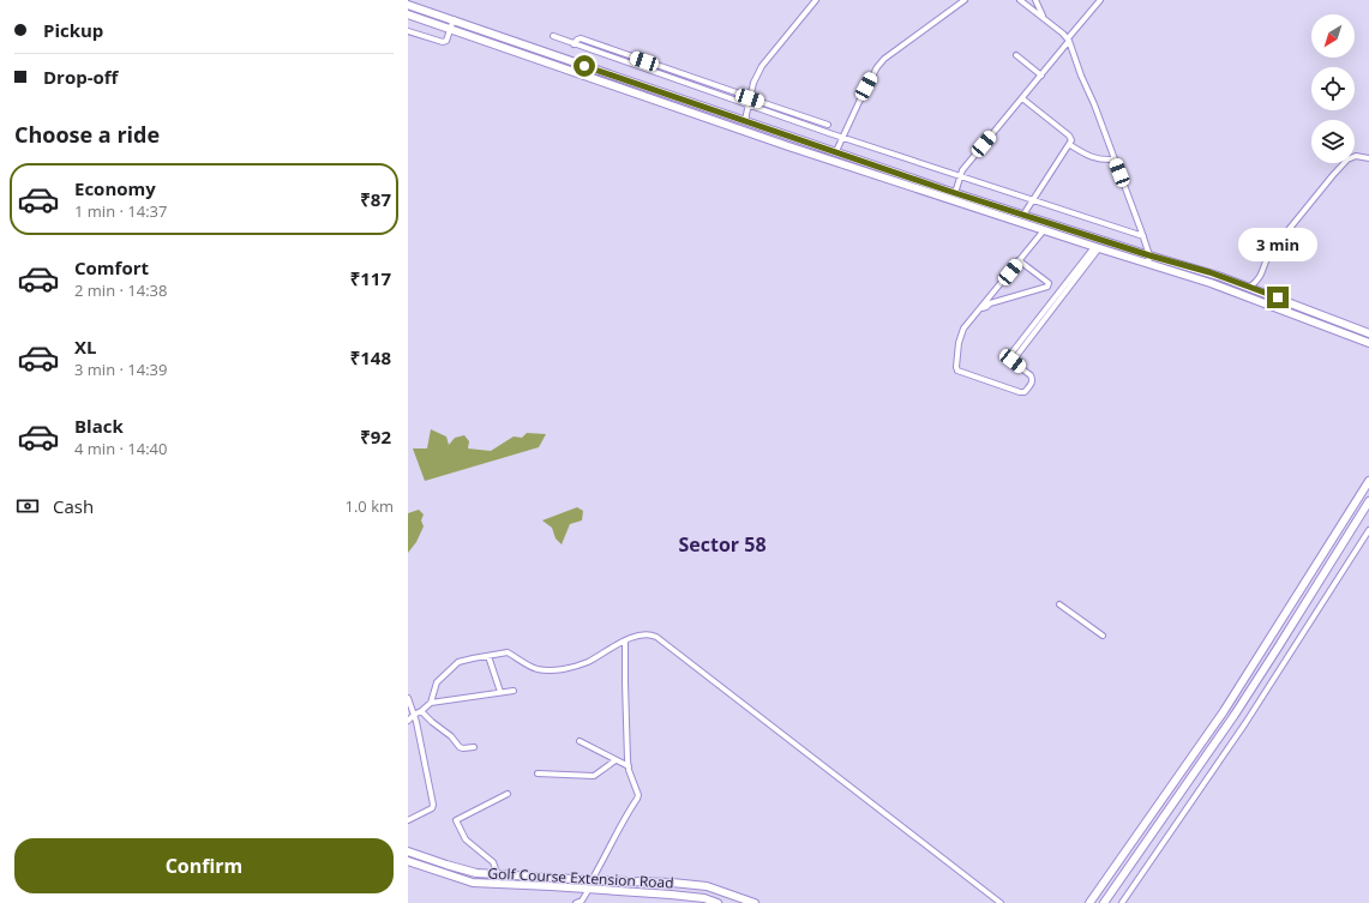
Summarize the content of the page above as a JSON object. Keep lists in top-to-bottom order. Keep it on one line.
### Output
{"streets":{"street":["Golf Course Extension Road"]},"districts":["Sector 58"],"north":"bottom left","page":{"banner":["Pickup","Drop-off"],"heading":"Choose a ride","list":[{"name":"Economy","note":"1 min · 14:37","value":"₹87"},{"name":"Comfort","note":"2 min · 14:38","value":"₹117"},{"name":"XL","note":"3 min · 14:39","value":"₹148"},{"name":"Black","note":"4 min · 14:40","value":"₹92"}],"bubble":"3 min","pay":["Cash","1.0 km"],"buttons":"Confirm"}}
